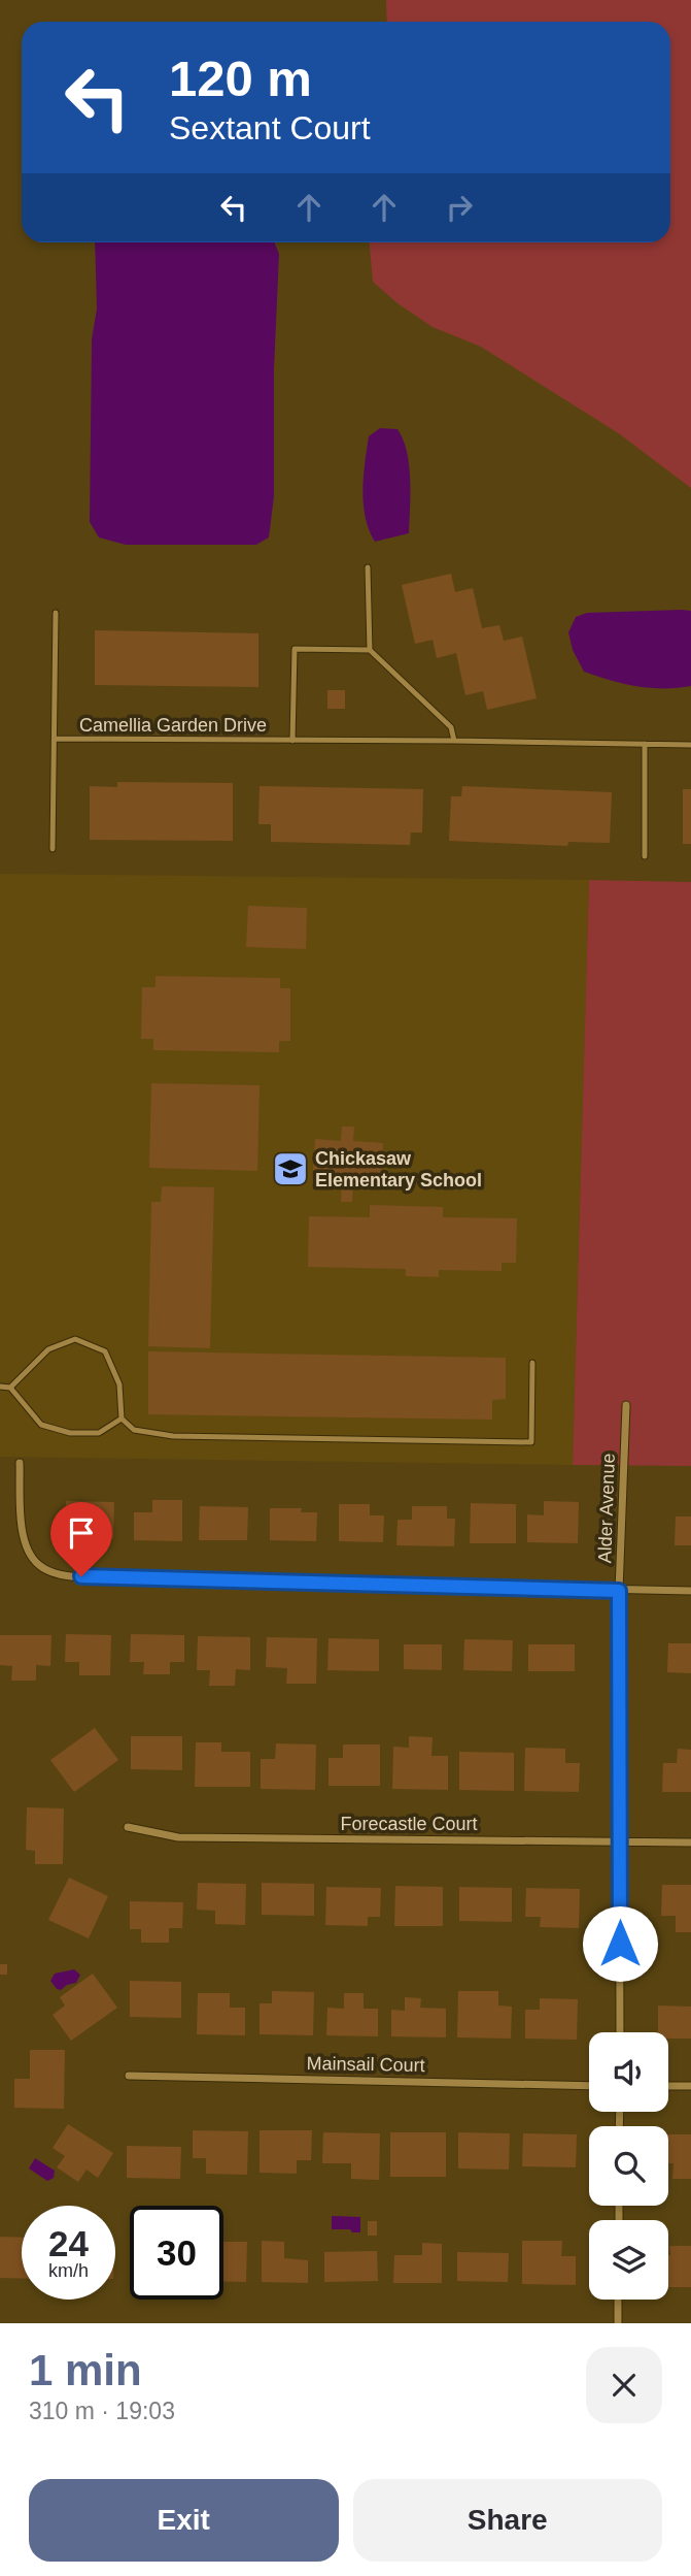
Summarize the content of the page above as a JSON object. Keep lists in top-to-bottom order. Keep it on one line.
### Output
{"streets":{"street":["Alder Avenue","Forecastle Court","Mainsail Court"],"lane":["Camellia Garden Drive"]},"crossings":[["Alder Avenue","Forecastle Court"]],"places":{"school or university":["Chickasaw Elementary School"]},"page":{"turn":["120 m","Sextant Court"],"speed":"24 km/h","limit":"30","heading":["1 min","310 m · 19:03"],"buttons":["Exit","Share"]}}
